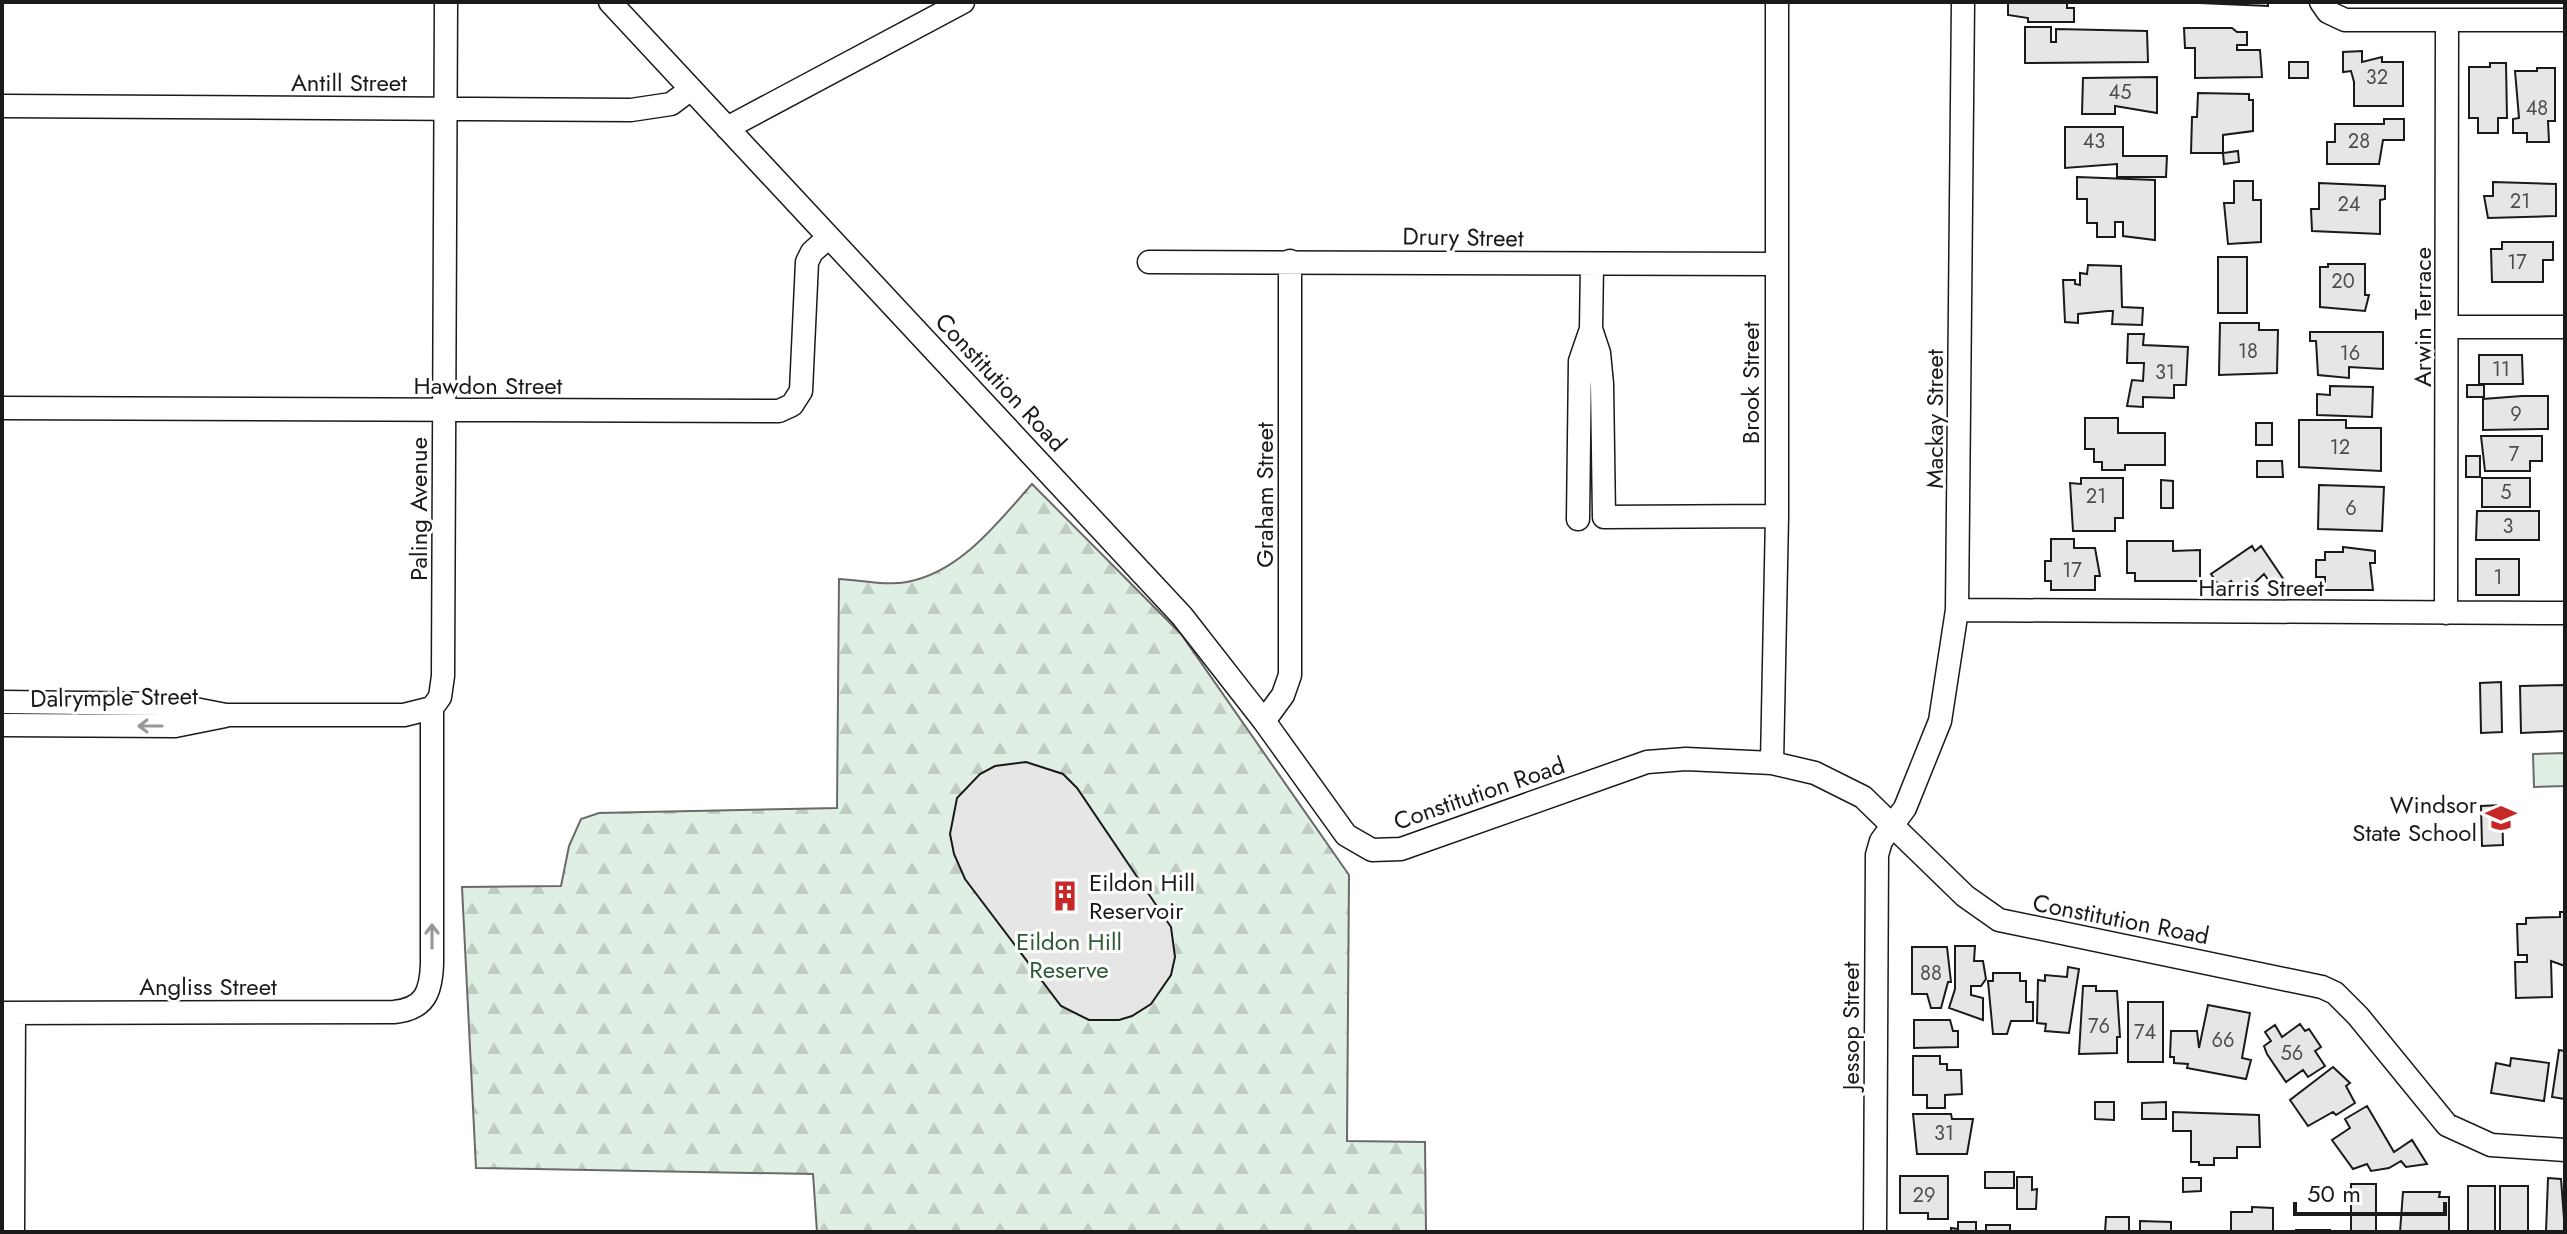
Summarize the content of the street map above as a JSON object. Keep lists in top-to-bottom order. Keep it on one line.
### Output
{"streets":{"street":["Antill Street","Drury Street","Arwin Terrace","Constitution Road","Brook Street","Hawdon Street","Mackay Street","Graham Street","Paling Avenue","Harris Street","Dalrymple Street","Angliss Street","Jessop Street"]},"crossings":[["Antill Street","Constitution Road"],["Antill Street","Paling Avenue"],["Drury Street","Brook Street"],["Drury Street","Graham Street"],["Arwin Terrace","Harris Street"],["Constitution Road","Brook Street"],["Constitution Road","Hawdon Street"],["Constitution Road","Mackay Street"],["Constitution Road","Graham Street"],["Constitution Road","Jessop Street"],["Hawdon Street","Paling Avenue"],["Mackay Street","Harris Street"],["Mackay Street","Jessop Street"],["Paling Avenue","Dalrymple Street"],["Paling Avenue","Angliss Street"]],"parks":["Eildon Hill Reserve"],"places":{"school or university":["Windsor State School"],"building":["Eildon Hill Reservoir"]},"house_numbers":["32","45","48","43","28","21","24","17","20","18","16","11","31","9","12","7","5","21","6","3","17","1","88","76","74","66","56","31","29"],"scale_bar":"50 m"}
